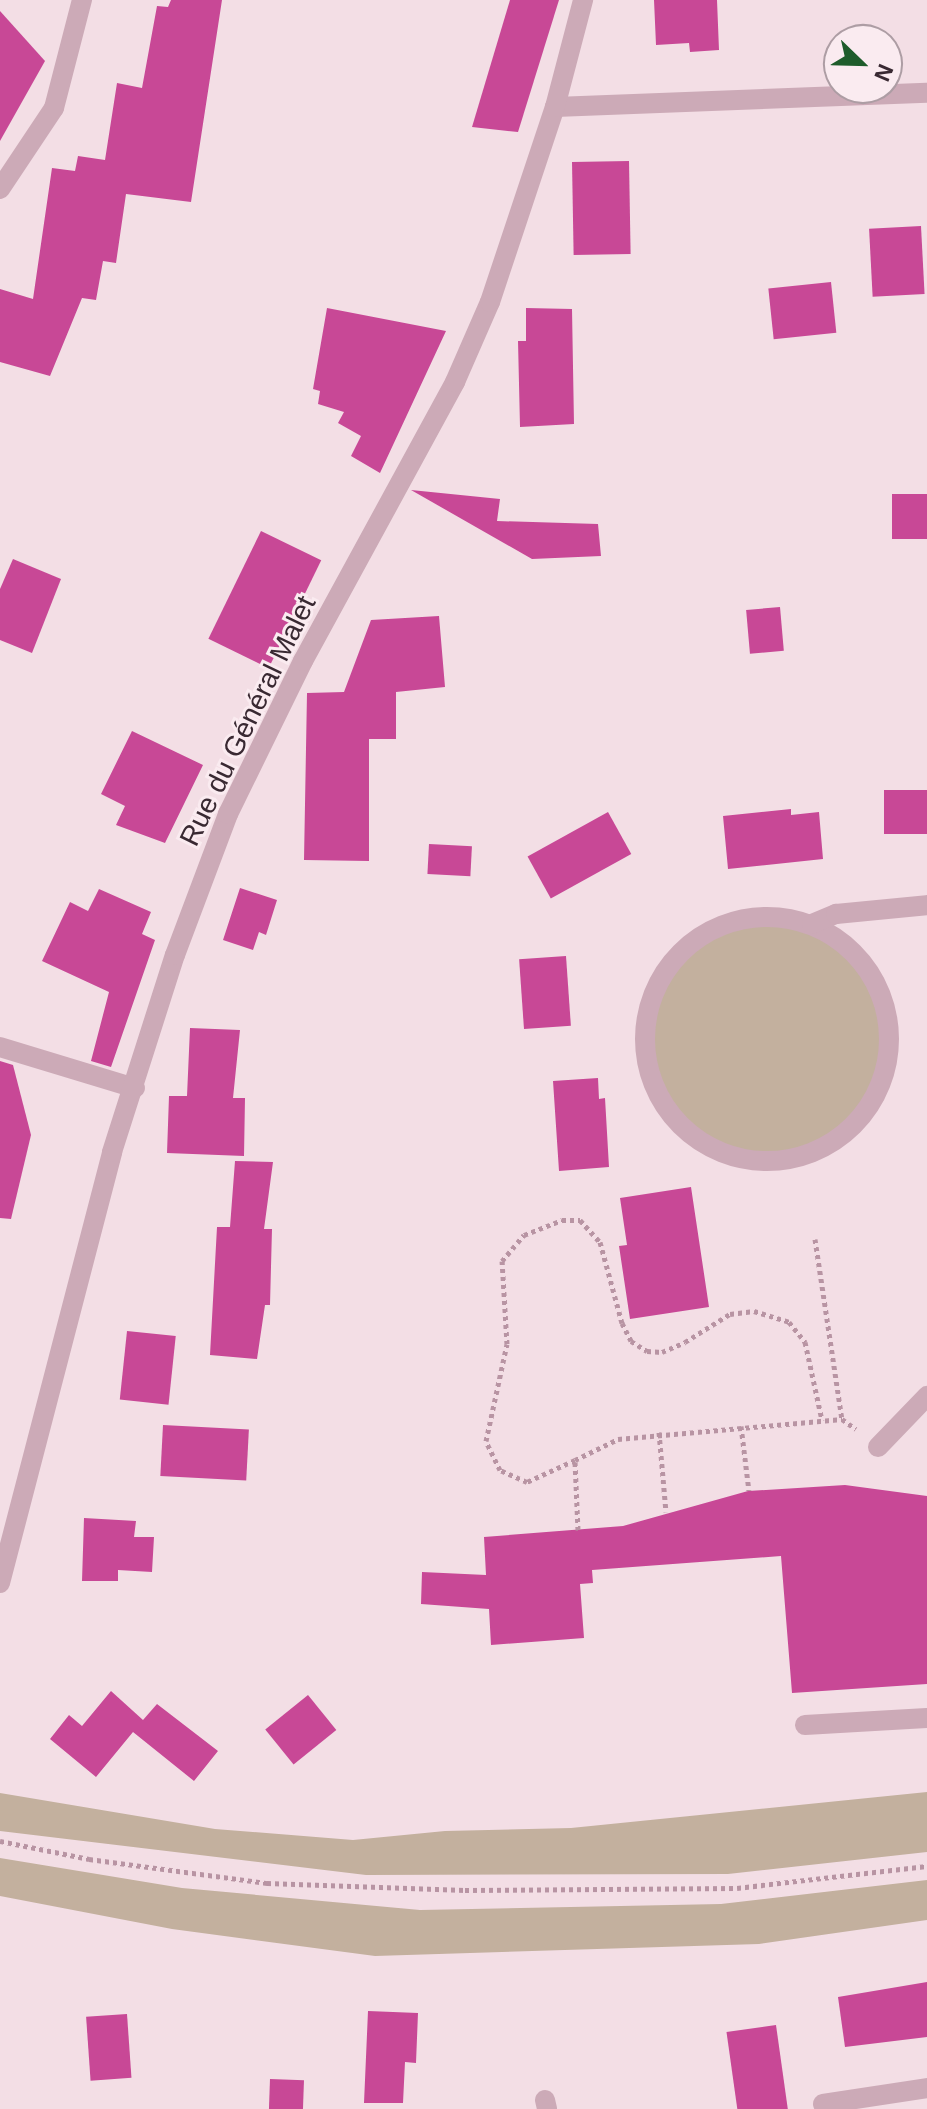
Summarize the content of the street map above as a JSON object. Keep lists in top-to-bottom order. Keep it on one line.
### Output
{"streets":{"street":["Rue du Général Malet"]},"north":"bottom right"}
